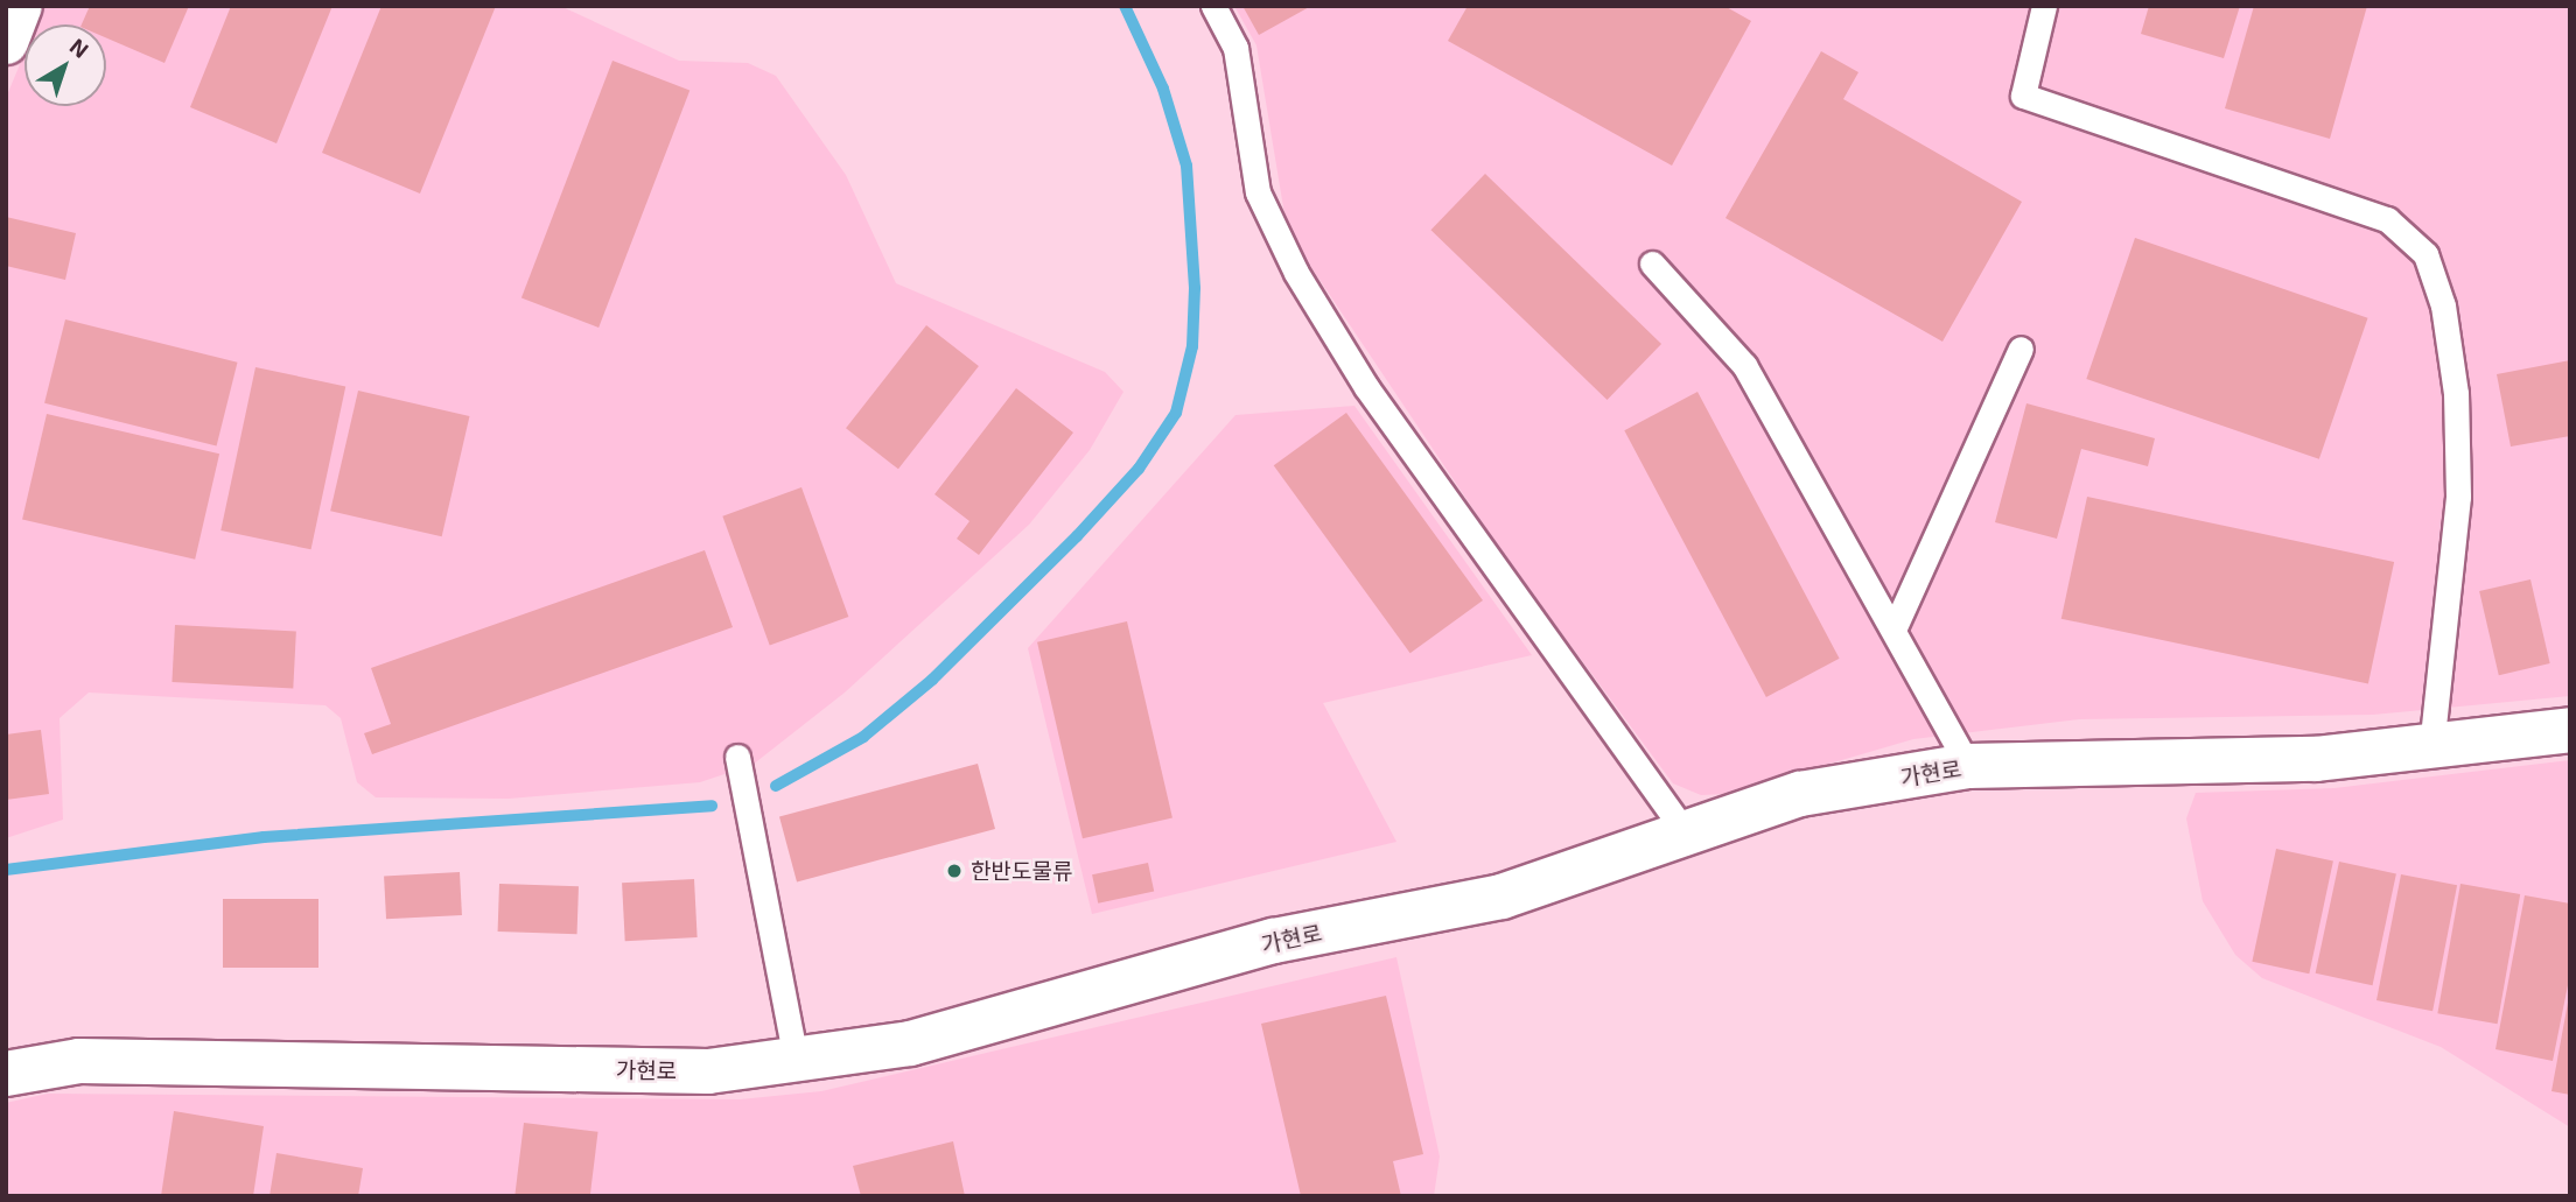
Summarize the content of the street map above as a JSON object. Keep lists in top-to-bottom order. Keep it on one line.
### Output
{"streets":{"street":["가현로"]},"places":["한반도물류"],"north":"top right"}
